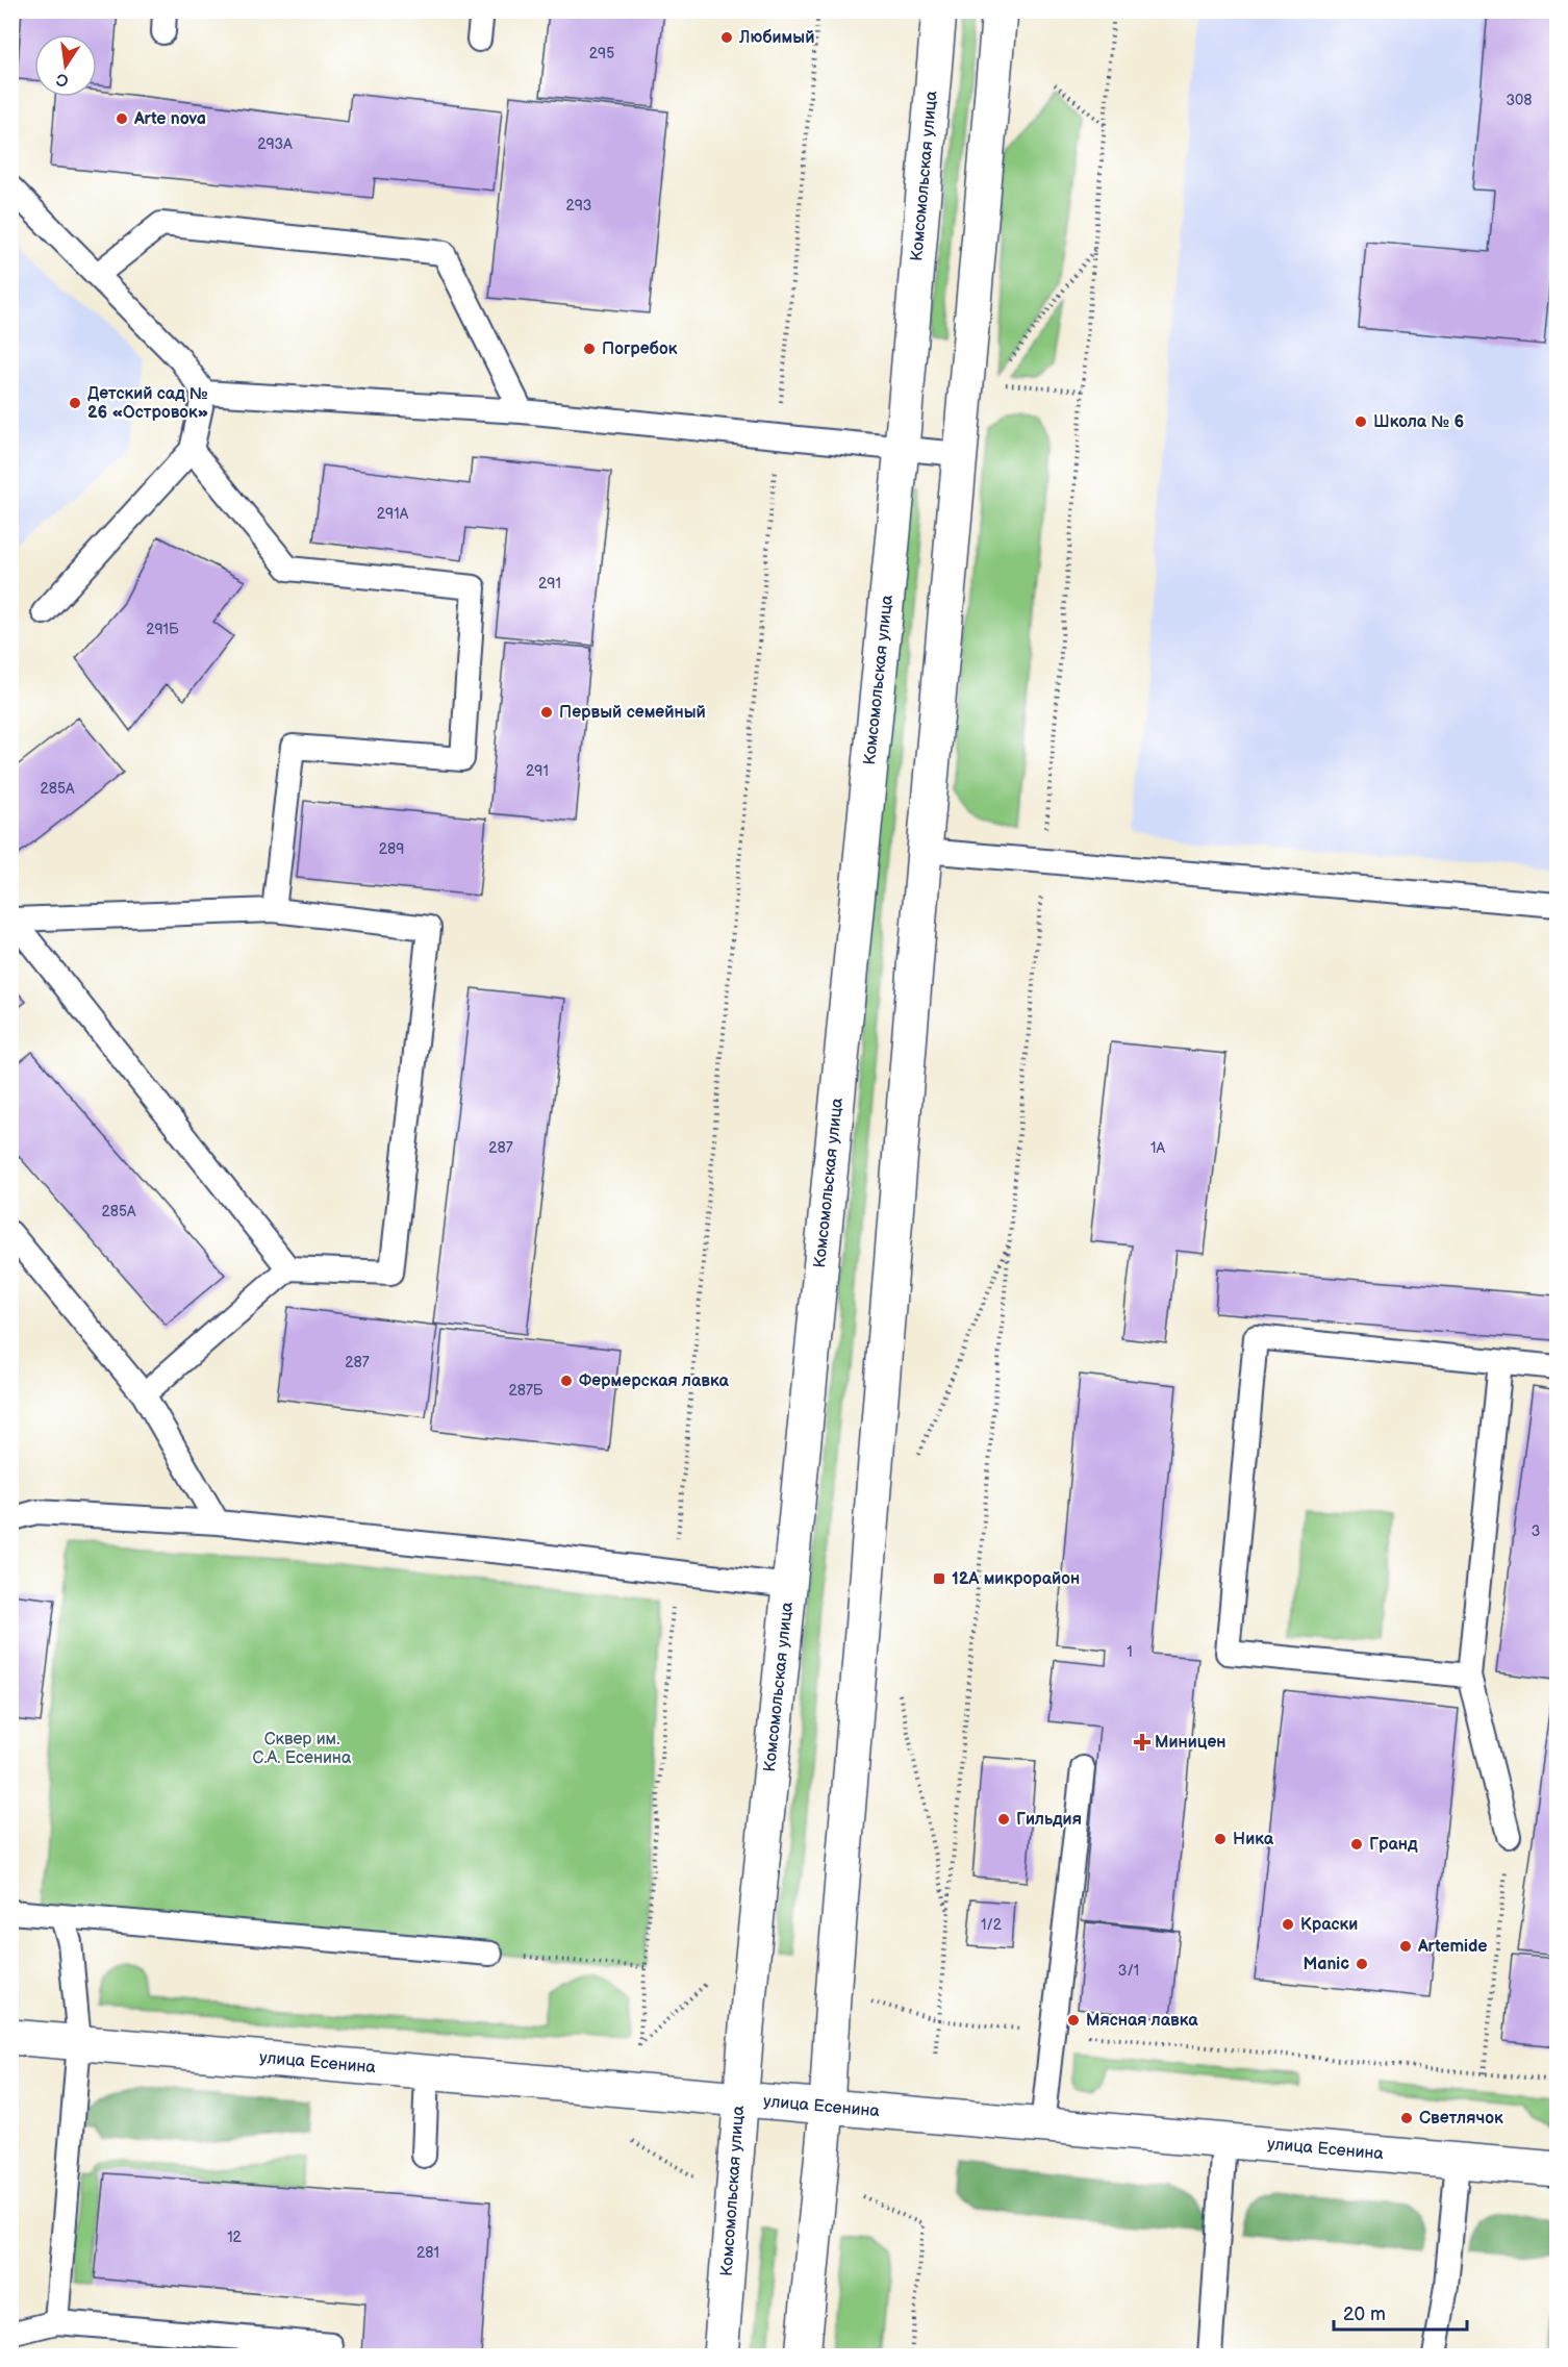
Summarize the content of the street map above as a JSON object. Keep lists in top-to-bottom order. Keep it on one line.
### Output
{"streets":{"main road":["Комсомольская улица","улица Есенина"]},"crossings":[["Комсомольская улица","улица Есенина"]],"parks":["Сквер им. С.А. Есенина"],"places":{"other":["Любимый","Arte nova","Погребок","Детский сад № 26 «Островок»","Школа № 6","Первый семейный","Фермерская лавка","Гильдия","Ника","Гранд","Краски","Artemide","Manic","Мясная лавка","Светлячок"],"transit":["12А микрорайон"],"health":["Миницен"]},"house_numbers":["295","308","293А","293","291А","291","291Б","291","285А","289","287","1А","285А","287","287Б","3","1","1/2","3/1","12","281"],"scale_bar":"20 m","north":"bottom"}
